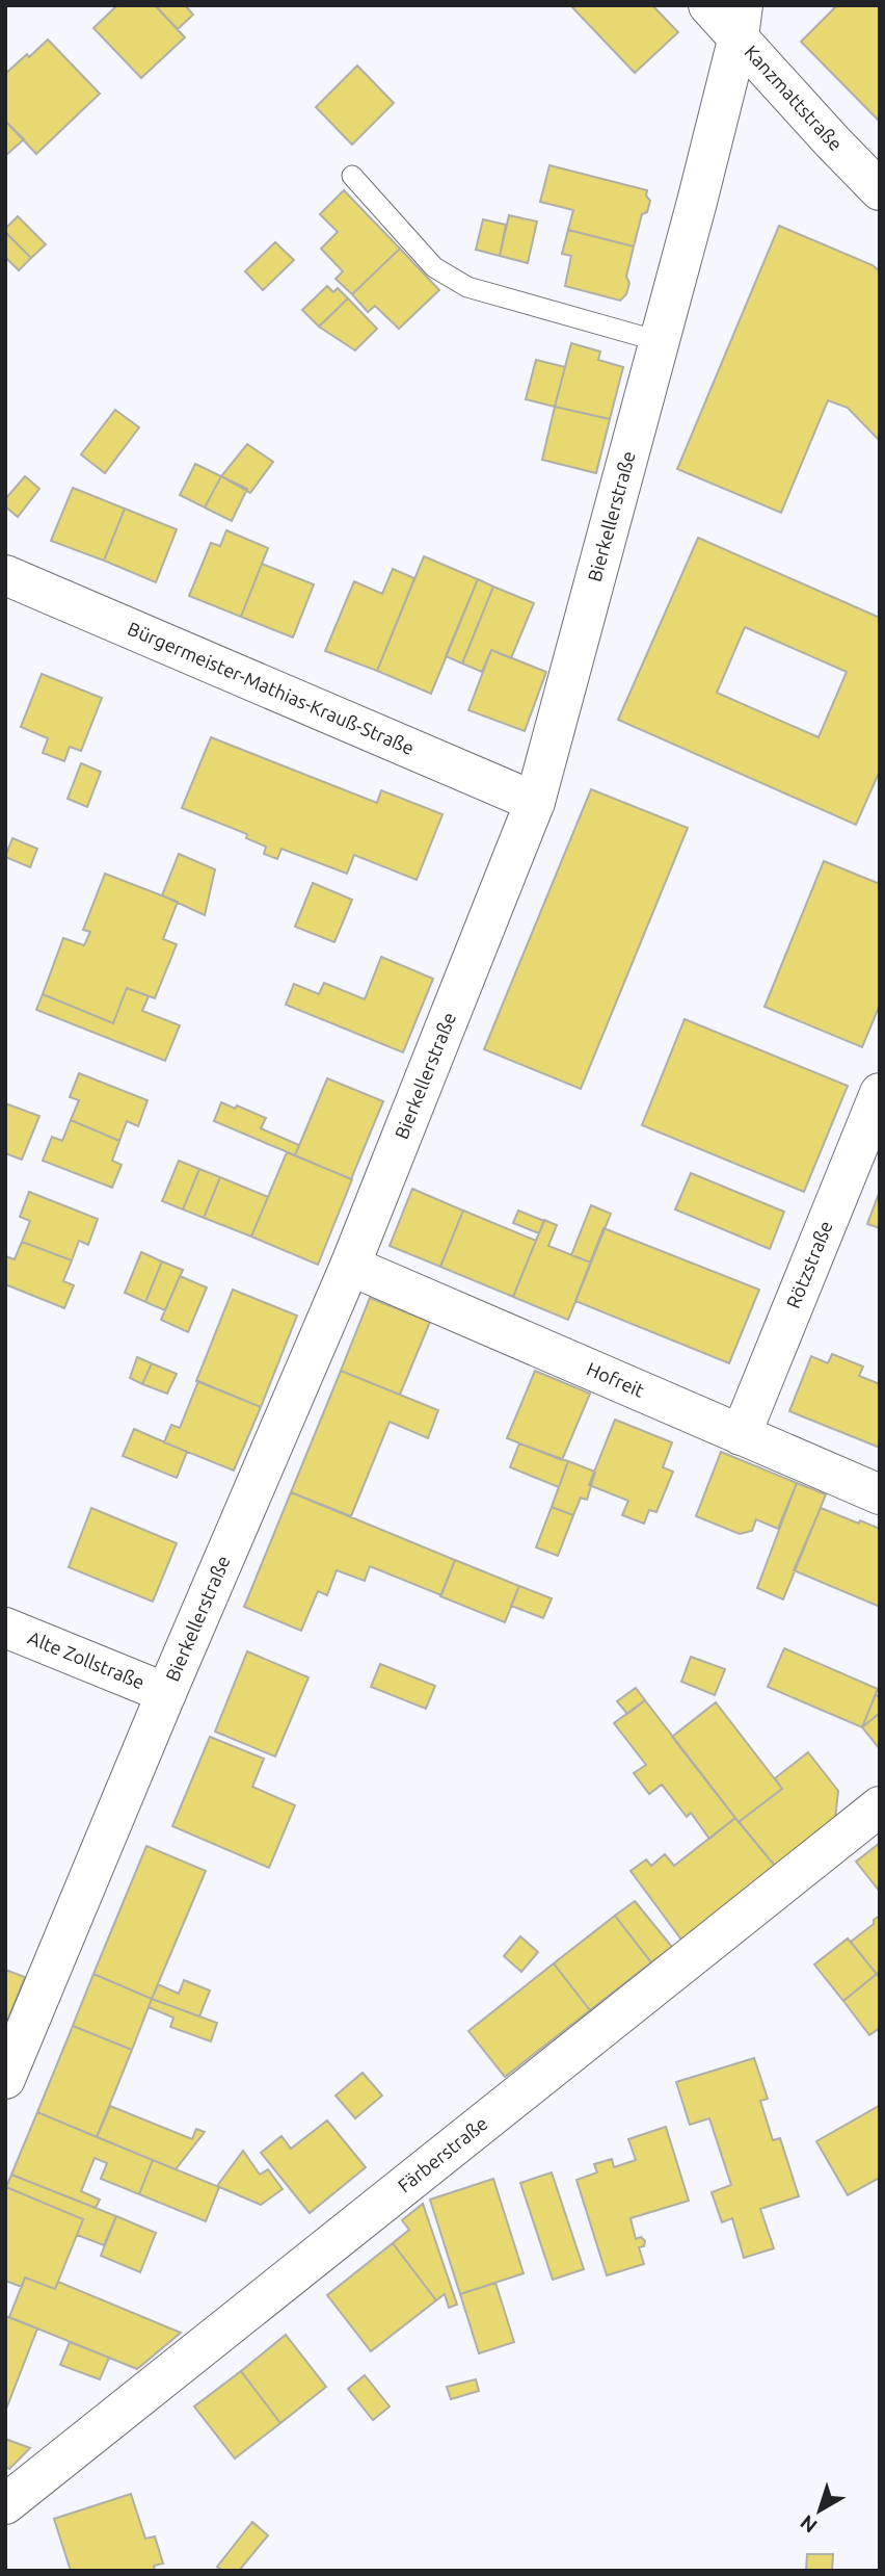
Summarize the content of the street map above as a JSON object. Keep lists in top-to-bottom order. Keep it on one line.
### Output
{"streets":{"street":["Kanzmattstraße","Bierkellerstraße","Bürgermeister-Mathias-Krauß-Straße","Rötzstraße","Hofreit","Alte Zollstraße","Färberstraße"]},"crossings":[["Kanzmattstraße","Bierkellerstraße"],["Bierkellerstraße","Bürgermeister-Mathias-Krauß-Straße"],["Bierkellerstraße","Hofreit"],["Bierkellerstraße","Alte Zollstraße"],["Rötzstraße","Hofreit"]],"north":"bottom left"}
